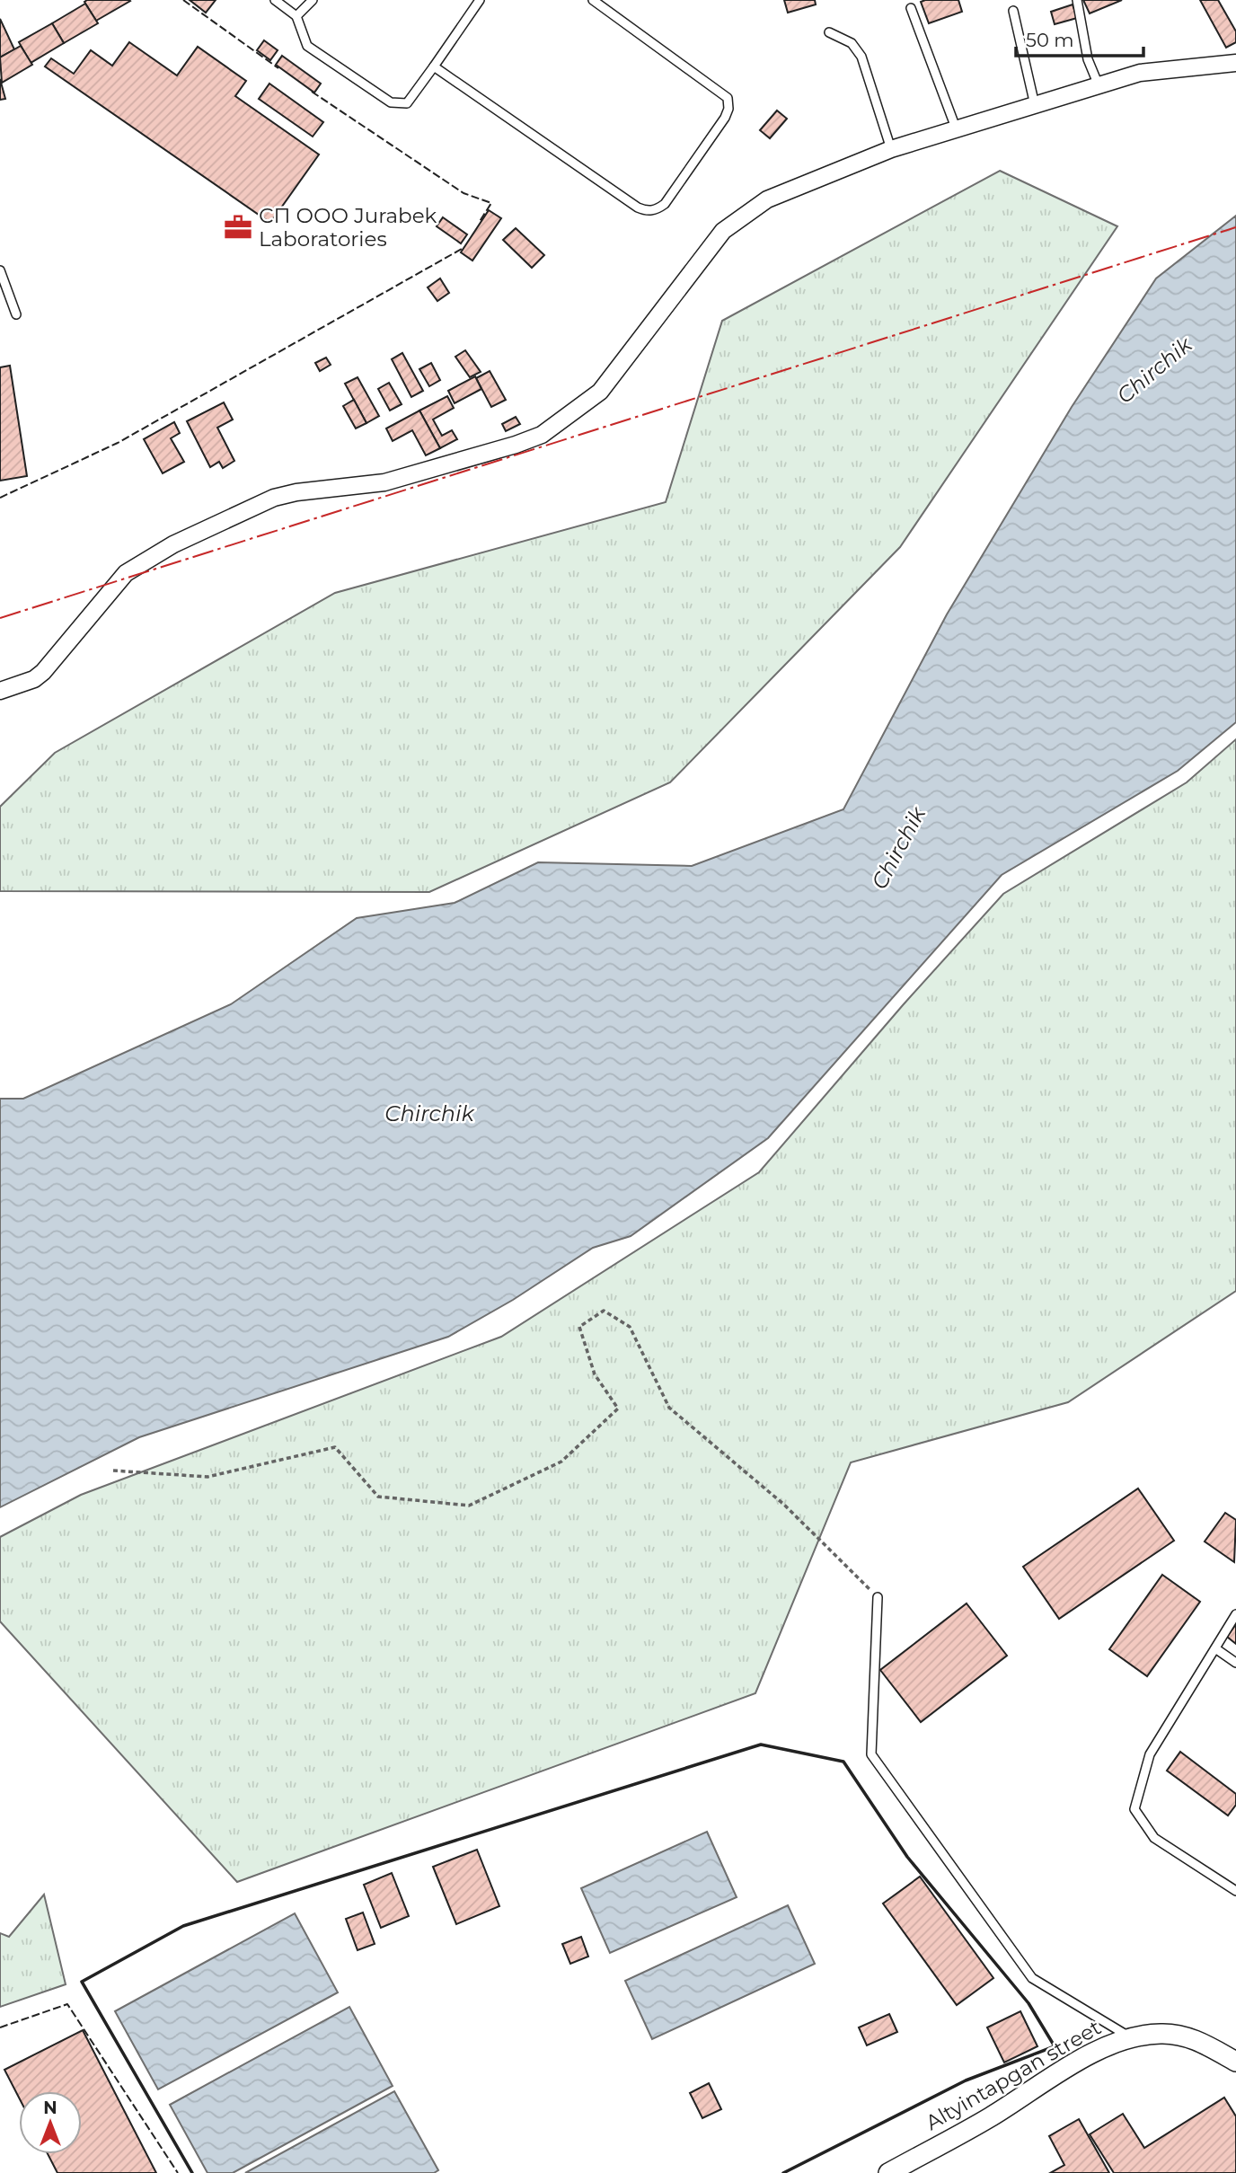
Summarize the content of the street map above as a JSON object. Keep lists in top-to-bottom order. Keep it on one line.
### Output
{"streets":{"street":["Altyintapgan street"]},"water":["Chirchik"],"places":{"office":["СП ООО Jurabek Laboratories"]},"scale_bar":"50 m","north":"top"}
